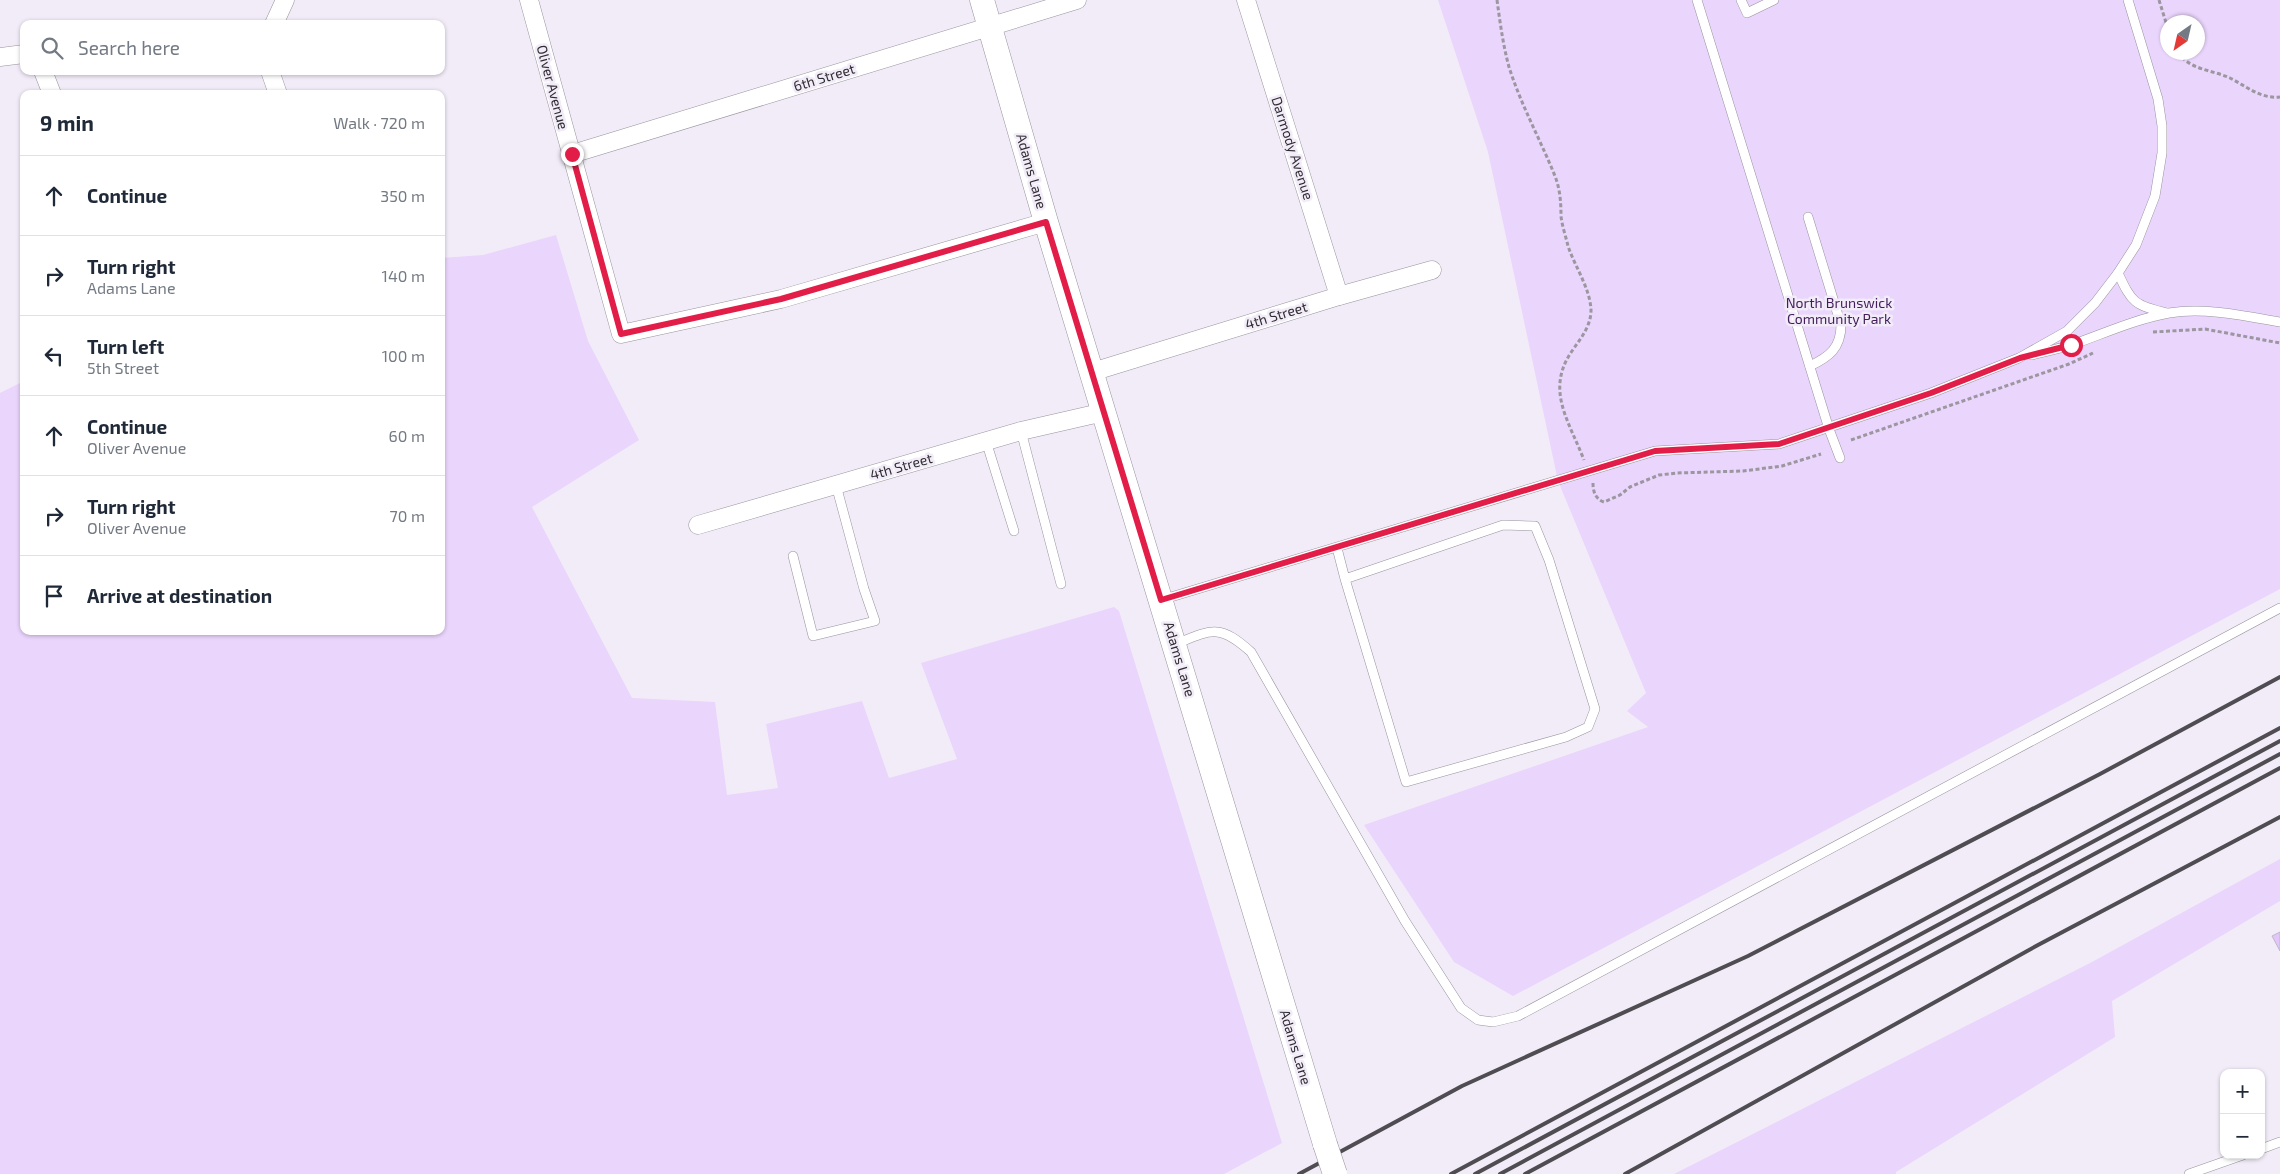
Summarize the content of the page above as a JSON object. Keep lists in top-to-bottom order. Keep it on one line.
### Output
{"streets":{"street":["6th Street","Oliver Avenue","Darmody Avenue","Adams Lane","4th Street"]},"crossings":[["6th Street","Oliver Avenue"],["6th Street","Adams Lane"],["Oliver Avenue","Adams Lane"],["Darmody Avenue","4th Street"],["Adams Lane","4th Street"]],"parks":["North Brunswick Community Park"],"north":"bottom left","page":{"search":"Search here","heading":["9 min","Walk · 720 m"],"list":[["Continue","350 m"],["Turn right","Adams Lane","140 m"],["Turn left","5th Street","100 m"],["Continue","Oliver Avenue","60 m"],["Turn right","Oliver Avenue","70 m"],"Arrive at destination"],"map_buttons":["+","−"]}}
